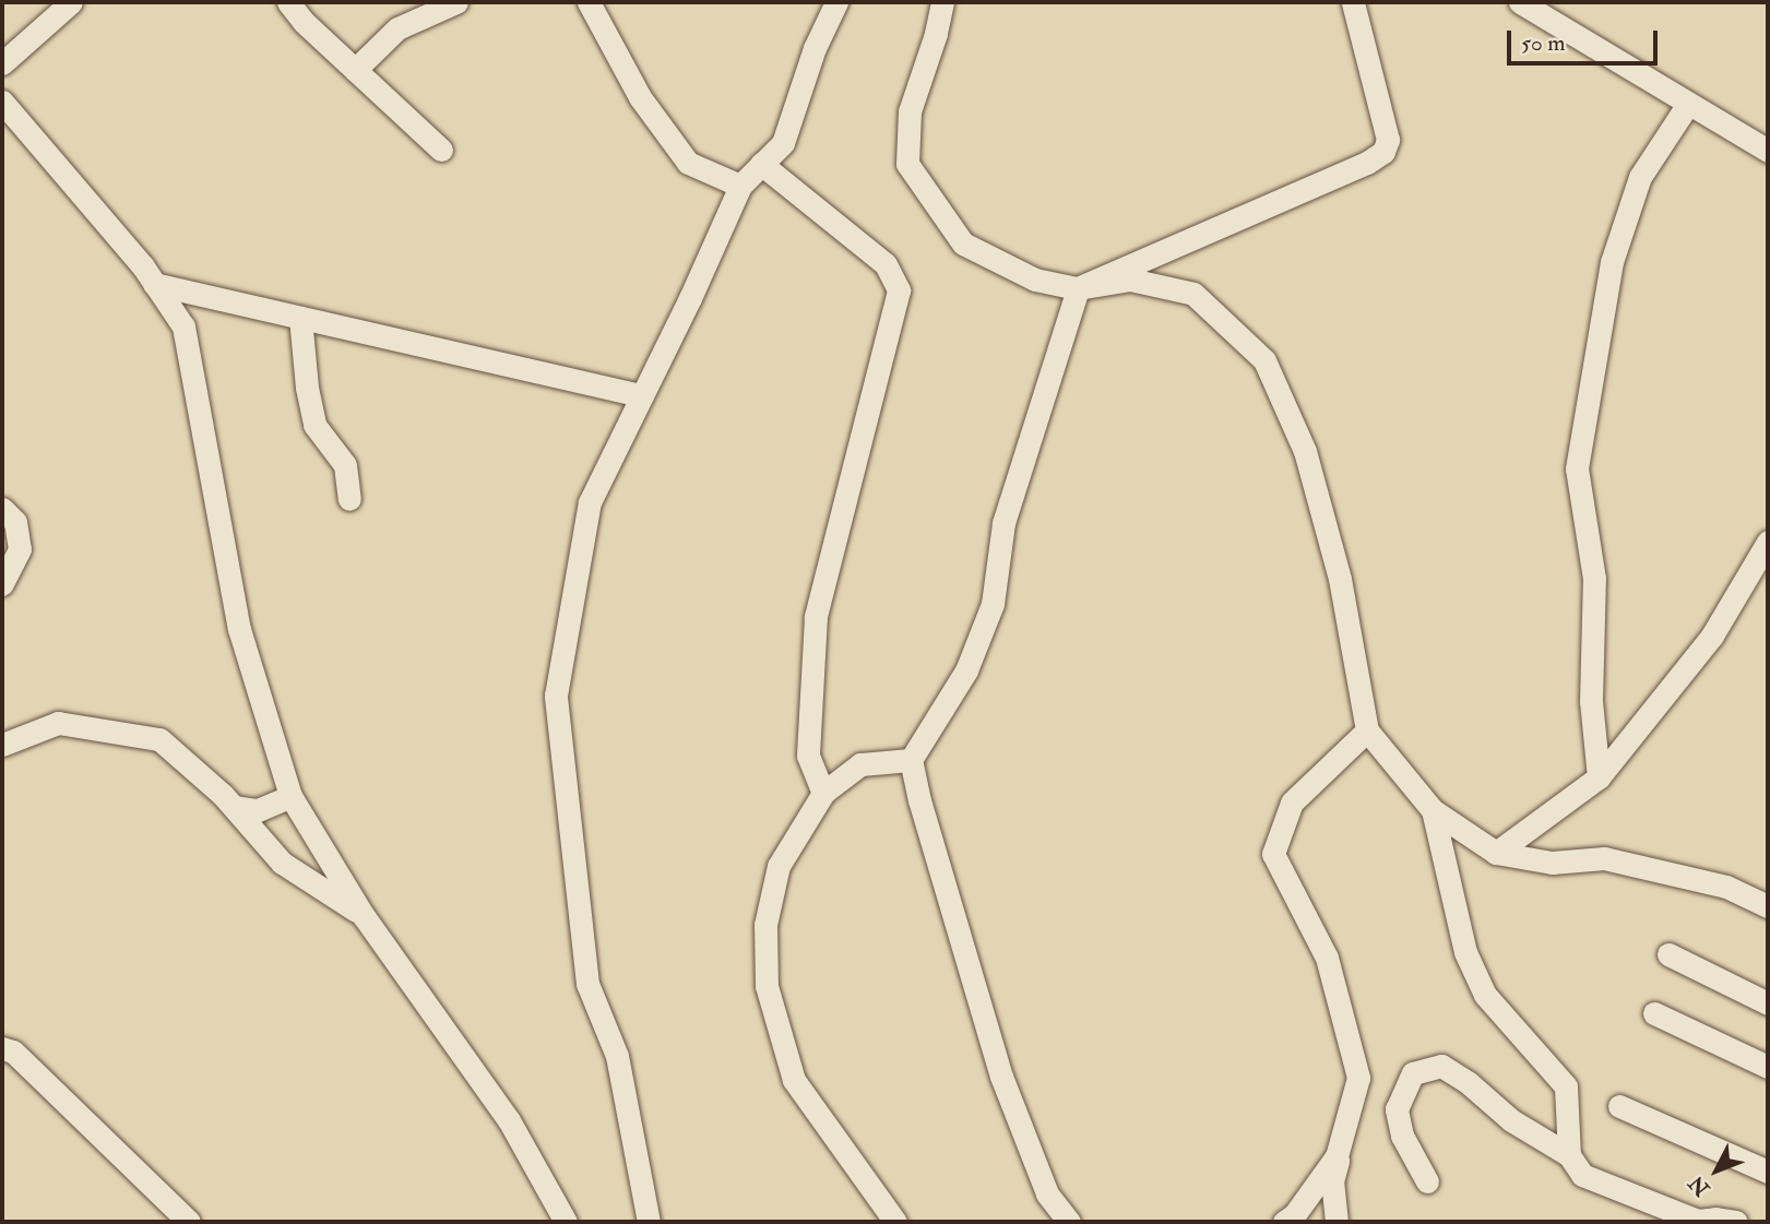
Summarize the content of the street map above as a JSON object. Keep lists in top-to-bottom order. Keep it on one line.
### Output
{"scale_bar":"50 m","north":"bottom left"}
